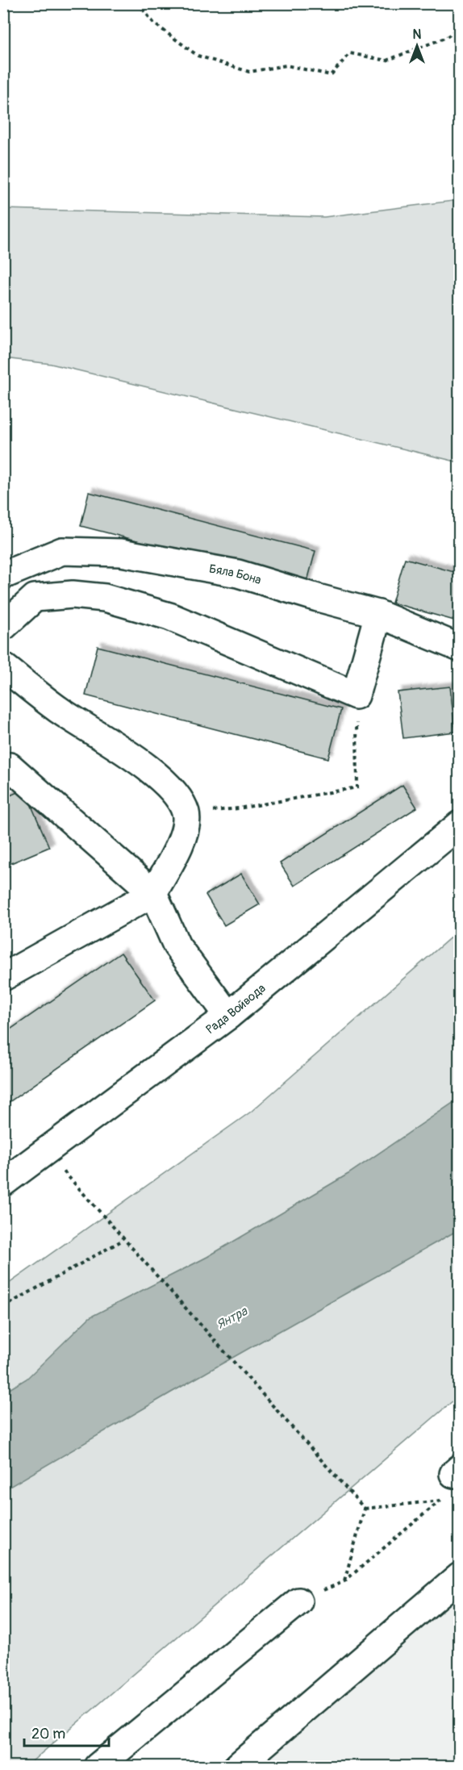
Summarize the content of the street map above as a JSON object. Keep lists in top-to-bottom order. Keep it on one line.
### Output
{"streets":{"street":["Бяла Бона","Рада Войвода"]},"water":["Янтра"],"scale_bar":"20 m","north":"top"}
